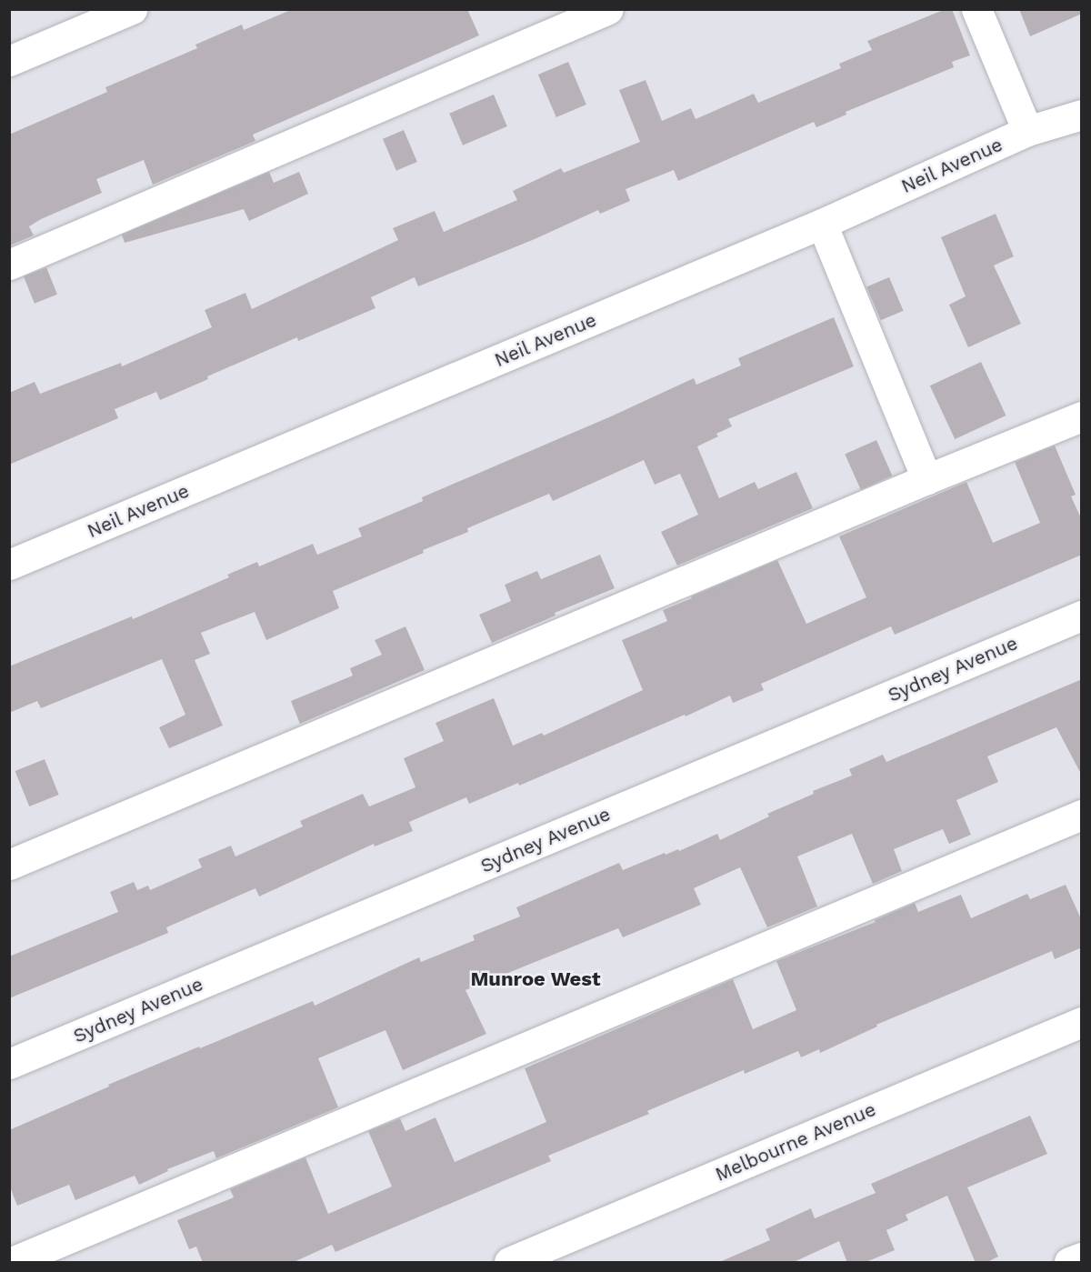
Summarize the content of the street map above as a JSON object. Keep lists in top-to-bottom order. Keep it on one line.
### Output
{"streets":{"street":["Neil Avenue","Sydney Avenue","Melbourne Avenue"]},"districts":["Munroe West"]}
